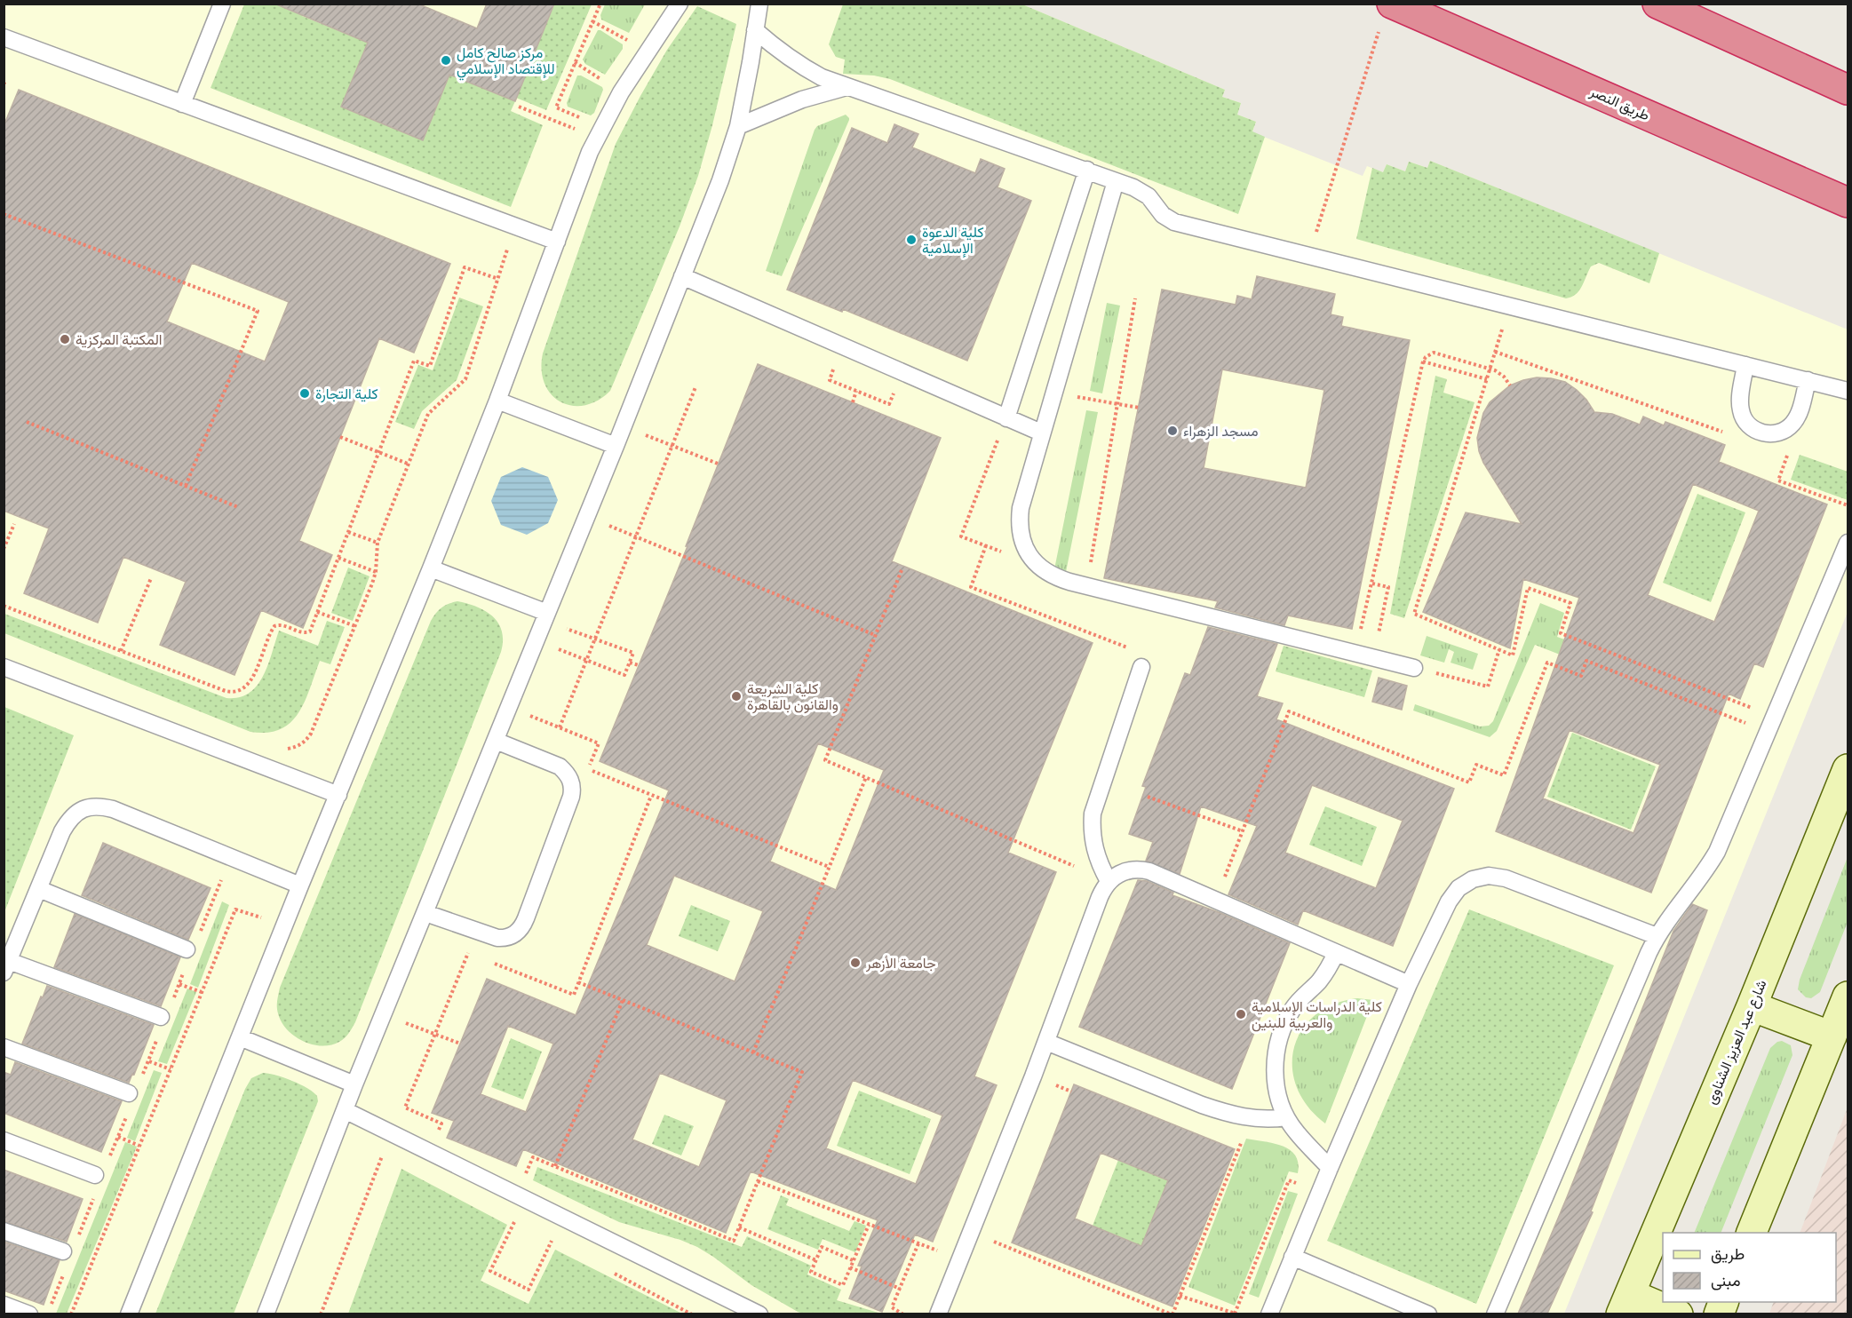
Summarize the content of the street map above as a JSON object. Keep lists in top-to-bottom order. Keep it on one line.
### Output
{"streets":{"highway":["طريق النصر"],"street":["شارع عبد العزيز الشناوى"]},"places":["مركز صالح كامل للإقتصاد الإسلامي","كلية الدعوة الإسلامية","المكتبة المركزية","كلية التجارة","مسجد الزهراء","كلية الشريعة والقانون بالقاهرة","جامعة الأزهر","كلية الدراسات الإسلامية والعربية للبنين"],"legend":["طريق","مبنى"]}
